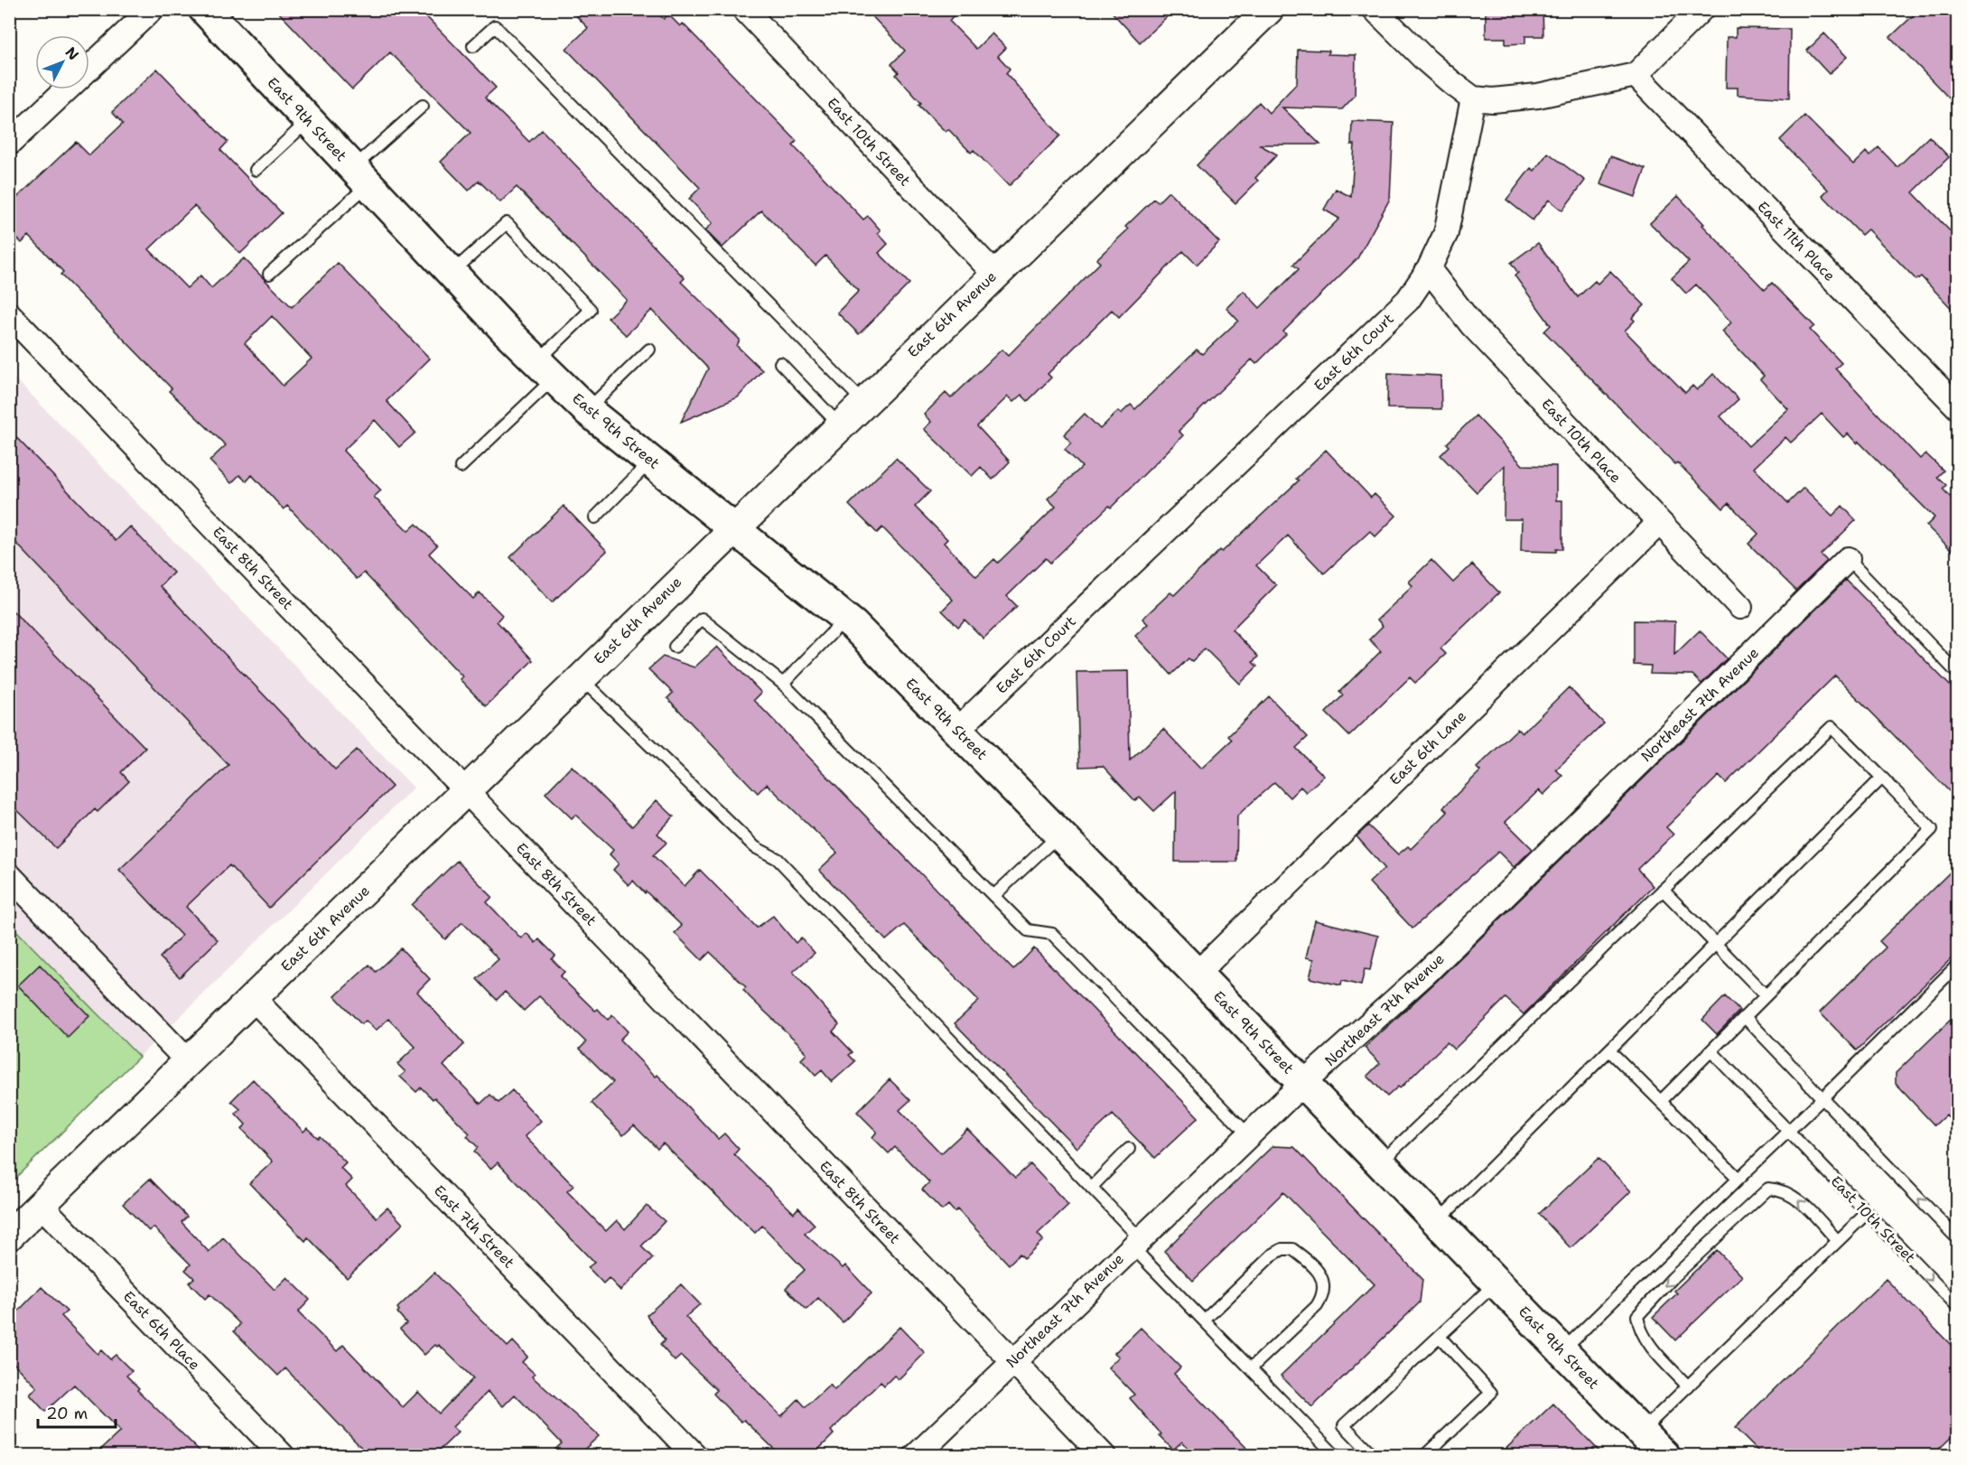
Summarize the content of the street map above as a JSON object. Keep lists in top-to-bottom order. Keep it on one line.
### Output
{"streets":{"main road":["East 9th Street"],"street":["East 10th Street","East 11th Place","East 6th Avenue","East 6th Court","East 10th Place","East 8th Street","Northeast 7th Avenue","East 6th Lane","East 7th Street","East 6th Place"]},"crossings":[["East 9th Street","East 6th Avenue"],["East 9th Street","East 6th Court"],["East 9th Street","Northeast 7th Avenue"],["East 9th Street","East 6th Lane"],["East 10th Street","East 6th Avenue"],["East 6th Avenue","East 8th Street"],["East 6th Avenue","East 7th Street"],["East 6th Avenue","East 6th Place"],["East 6th Court","East 10th Place"],["East 10th Place","East 6th Lane"],["East 8th Street","Northeast 7th Avenue"]],"scale_bar":"20 m","north":"top right"}
